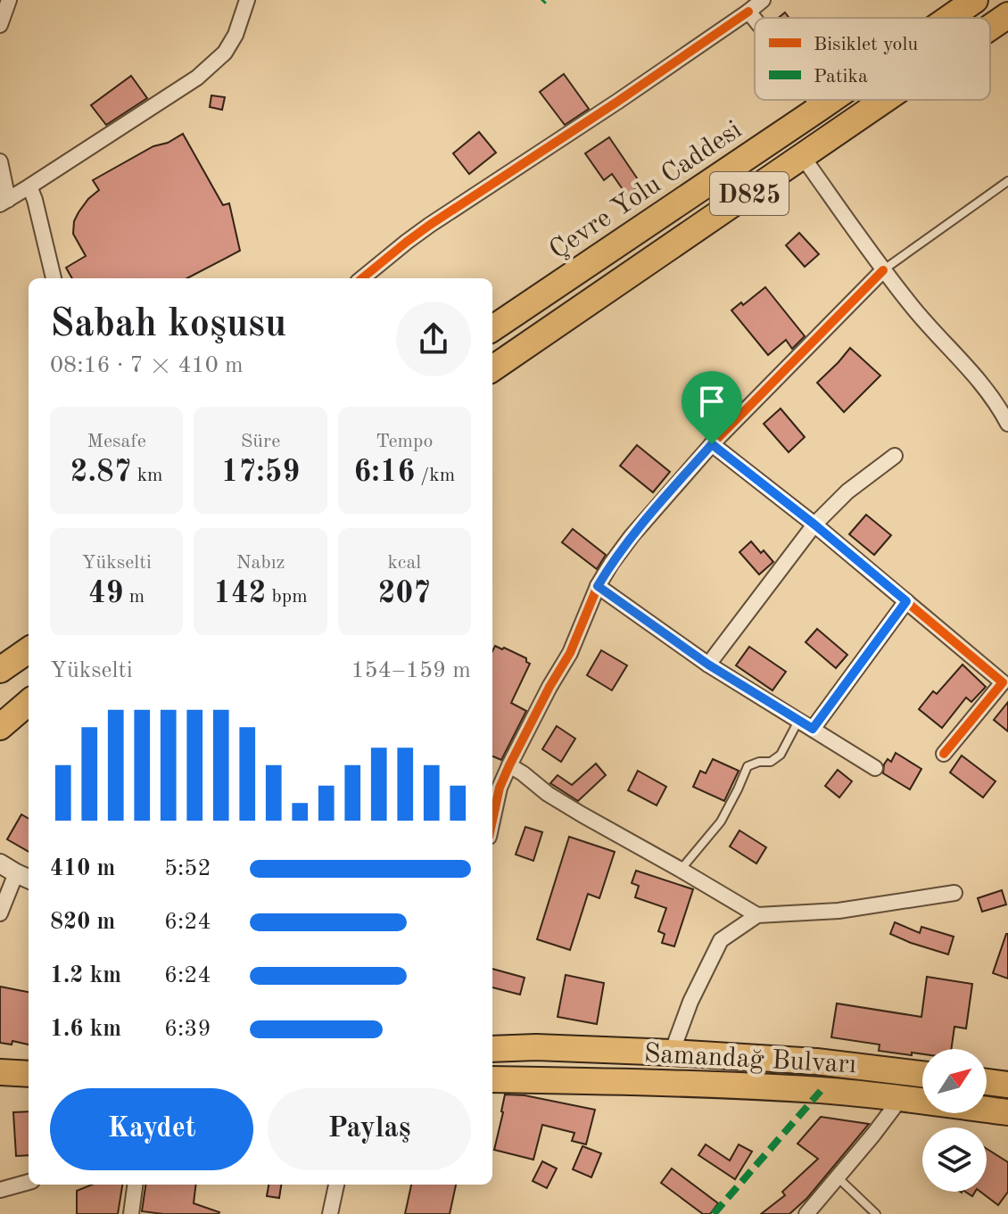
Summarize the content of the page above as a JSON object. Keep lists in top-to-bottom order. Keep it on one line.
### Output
{"streets":{"highway":["Çevre Yolu Caddesi","D825","Samandağ Bulvarı"]},"legend":["Bisiklet yolu","Patika"],"north":"top right","page":{"heading":["Sabah koşusu","08:16 · 7 × 410 m"],"stats":[["Mesafe","2.87 km"],["Süre","17:59"],["Tempo","6:16 /km"],["Yükselti","49 m"],["Nabız","142 bpm"],["kcal","207"]],"chart":["Yükselti","154–159 m"],"list":[{"name":"410 m","note":"5:52"},{"name":"820 m","note":"6:24"},{"name":"1.2 km","note":"6:24"},{"name":"1.6 km","note":"6:39"}],"buttons":["Kaydet","Paylaş"]}}
